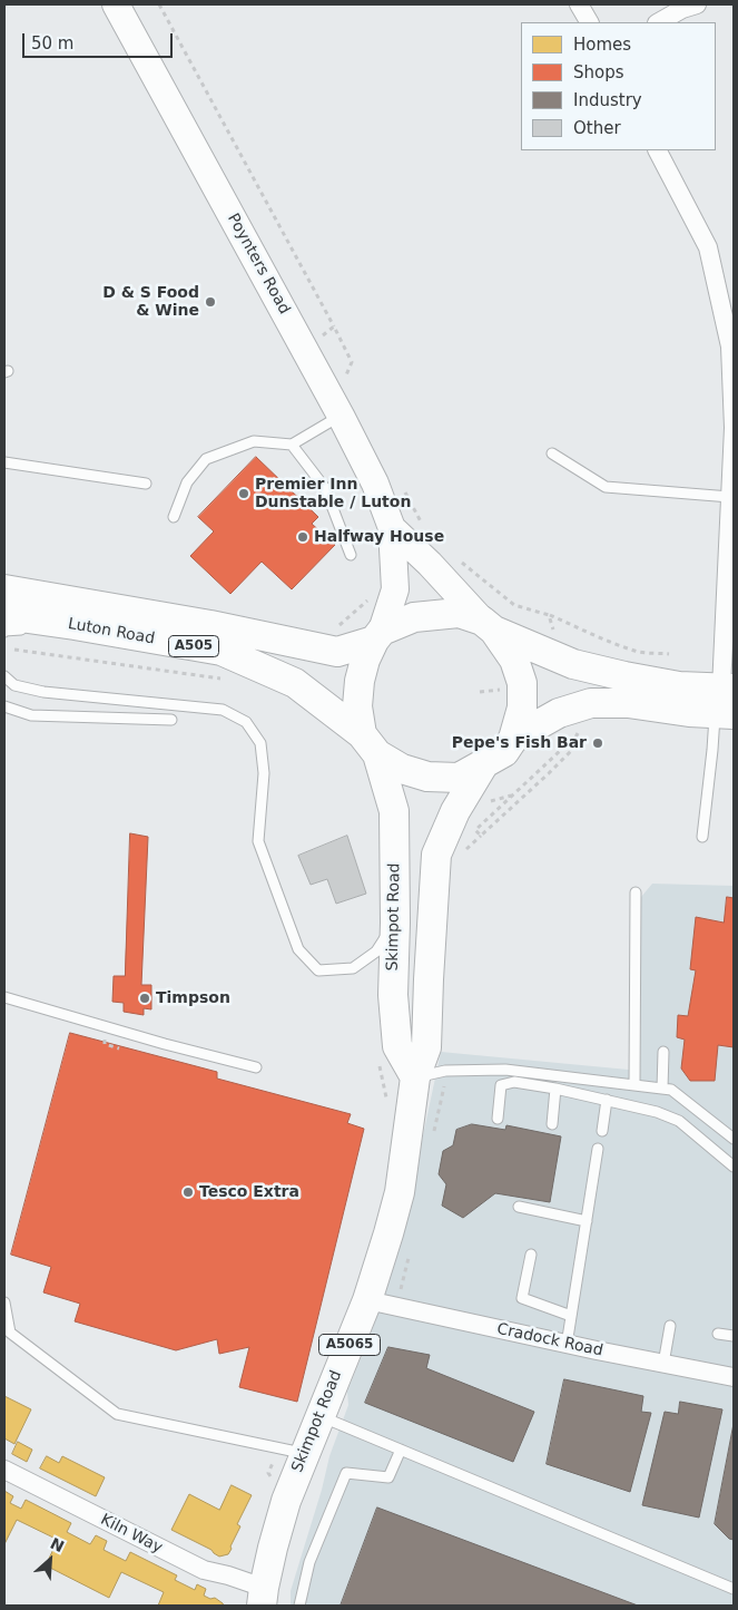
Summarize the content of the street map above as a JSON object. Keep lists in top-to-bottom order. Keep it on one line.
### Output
{"streets":{"main road":["Luton Road","A505","Skimpot Road","A5065"],"street":["Poynters Road","Cradock Road","Kiln Way"]},"crossings":[["Poynters Road","Luton Road"],["Poynters Road","A505"],["Poynters Road","Skimpot Road"],["Luton Road","A505"],["Luton Road","Skimpot Road"],["A505","Skimpot Road"],["Skimpot Road","Cradock Road"],["Skimpot Road","Kiln Way"]],"places":["D & S Food & Wine","Premier Inn Dunstable / Luton","Halfway House","Pepe's Fish Bar","Timpson","Tesco Extra"],"legend":["Homes","Shops","Industry","Other"],"scale_bar":"50 m","north":"top right"}
